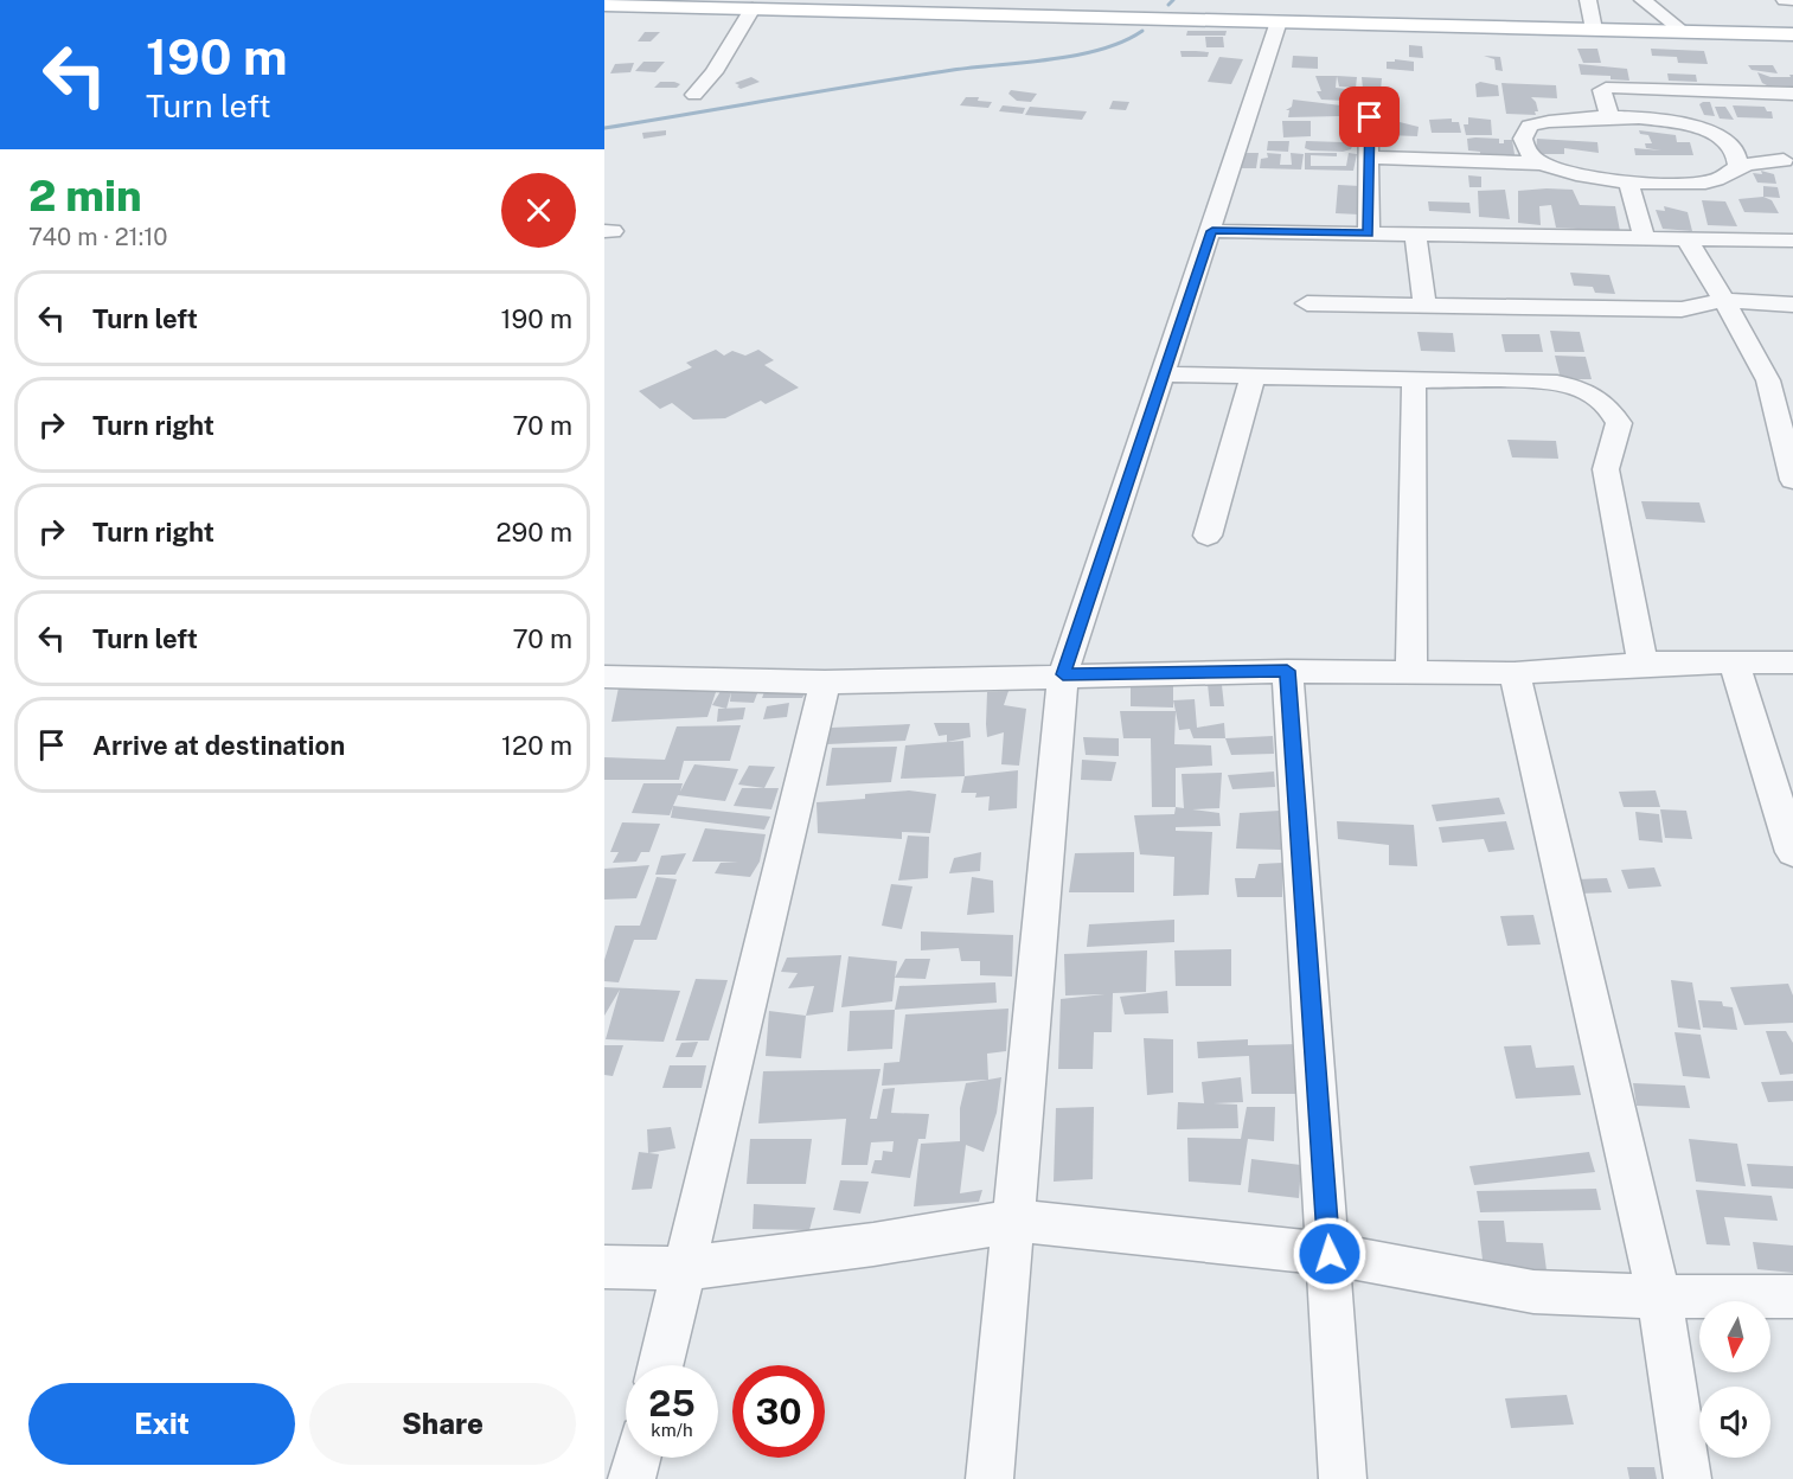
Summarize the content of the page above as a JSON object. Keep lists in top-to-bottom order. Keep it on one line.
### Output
{"north":"bottom","page":{"turn":["190 m","Turn left"],"heading":["2 min","740 m · 21:10"],"list":[{"name":"Turn left","value":"190 m"},{"name":"Turn right","value":"70 m"},{"name":"Turn right","value":"290 m"},{"name":"Turn left","value":"70 m"},{"name":"Arrive at destination","value":"120 m"}],"speed":"25 km/h","limit":"30","buttons":["Exit","Share"]}}
